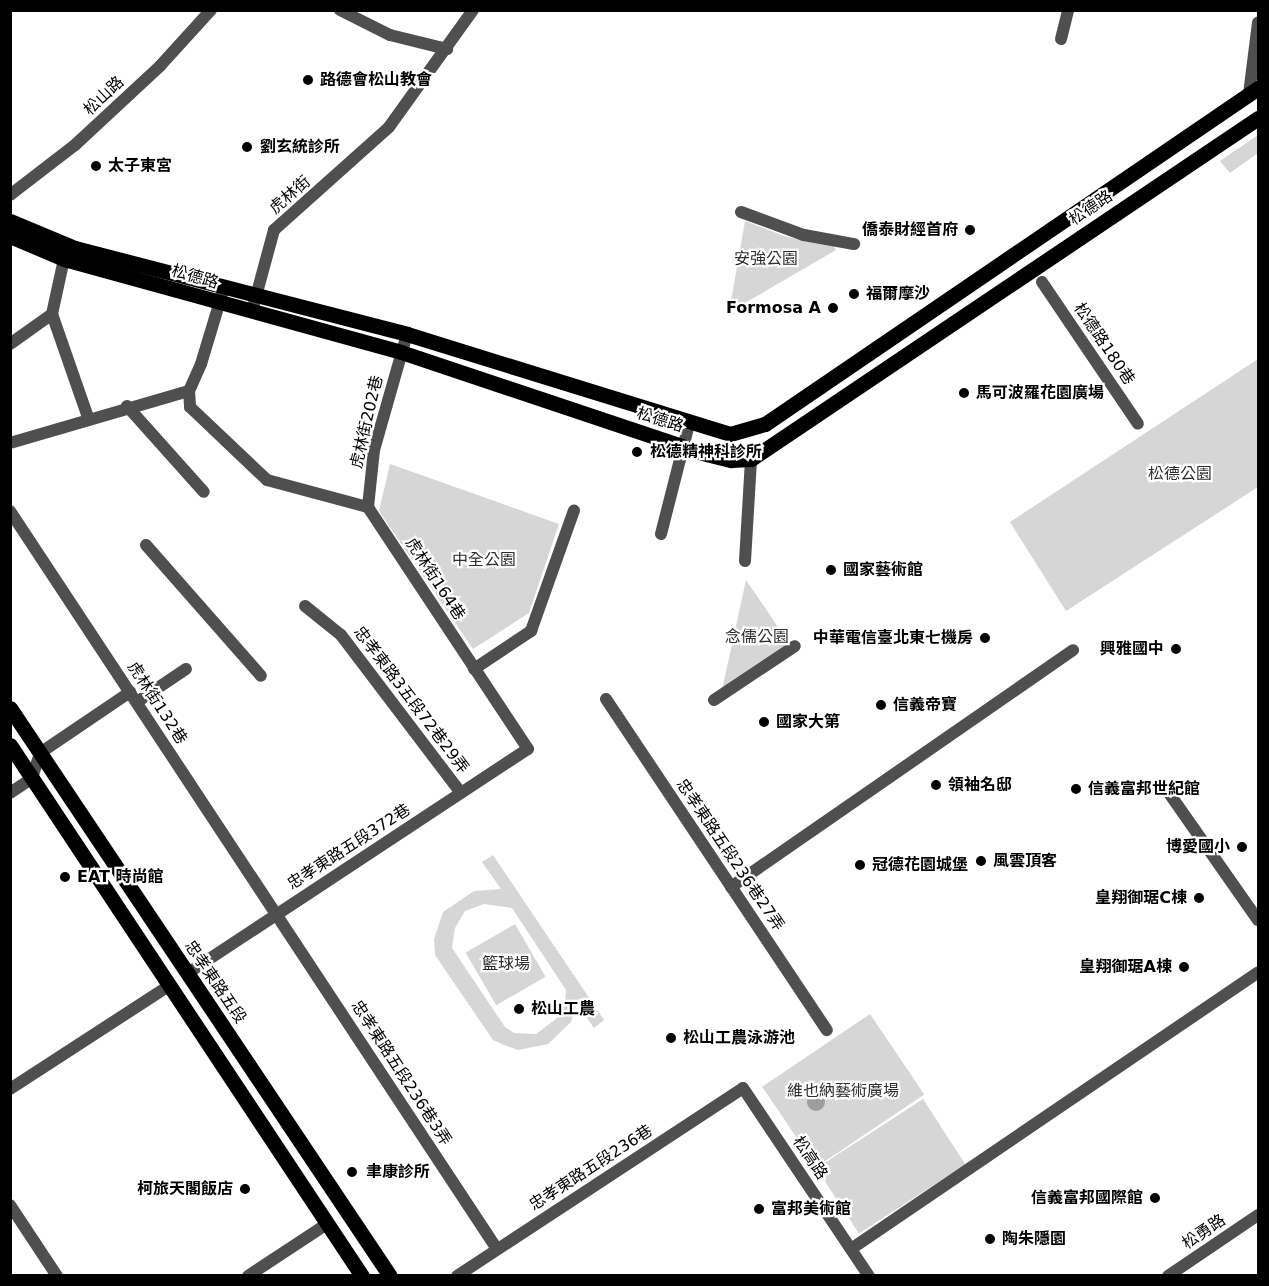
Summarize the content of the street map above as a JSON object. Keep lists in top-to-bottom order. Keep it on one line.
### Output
{"streets":{"main road":["松德路","忠孝東路五段"],"street":["松山路","虎林街","松德路180巷","虎林街202巷","虎林街164巷","忠孝東路3五段72巷29弄","虎林街132巷","忠孝東路五段372巷","忠孝東路五段236巷27弄","忠孝東路五段236巷3弄","松高路","忠孝東路五段236巷","松勇路"]},"crossings":[["虎林街","松德路"],["松德路","虎林街202巷"],["虎林街202巷","虎林街164巷"],["虎林街164巷","忠孝東路五段372巷"],["忠孝東路3五段72巷29弄","忠孝東路五段372巷"],["虎林街132巷","忠孝東路五段372巷"],["虎林街132巷","忠孝東路五段236巷3弄"],["忠孝東路五段372巷","忠孝東路五段"],["忠孝東路五段372巷","忠孝東路五段236巷3弄"],["忠孝東路五段236巷3弄","忠孝東路五段236巷"],["松高路","忠孝東路五段236巷"]],"parks":["安強公園","松德公園","中全公園","念儒公園","籃球場","維也納藝術廣場"],"places":["路德會松山教會","劉玄統診所","太子東宮","僑泰財經首府","福爾摩沙","Formosa A","馬可波羅花園廣場","松德精神科診所","國家藝術館","中華電信臺北東七機房","興雅國中","信義帝寶","國家大第","領袖名邸","信義富邦世紀館","博愛國小","風雲頂客","冠德花園城堡","EAT 時尚館","皇翔御琚C棟","皇翔御琚A棟","松山工農","松山工農泳游池","聿康診所","柯旅天閣飯店","信義富邦國際館","富邦美術館","陶朱隱園"]}
